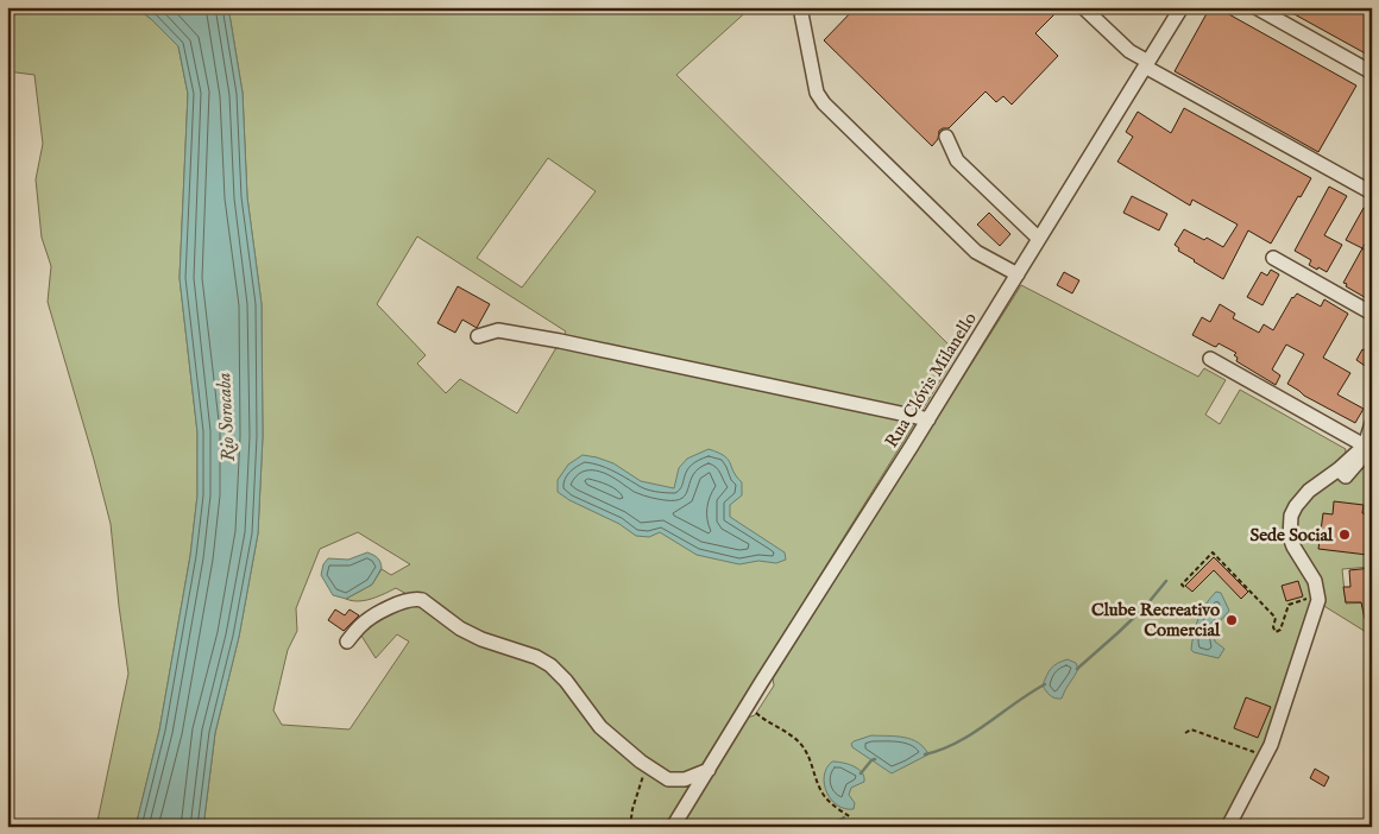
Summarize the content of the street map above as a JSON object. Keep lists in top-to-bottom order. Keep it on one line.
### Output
{"streets":{"street":["Rua Clóvis Milanello"]},"water":["Rio Sorocaba"],"places":["Sede Social","Clube Recreativo Comercial"]}
